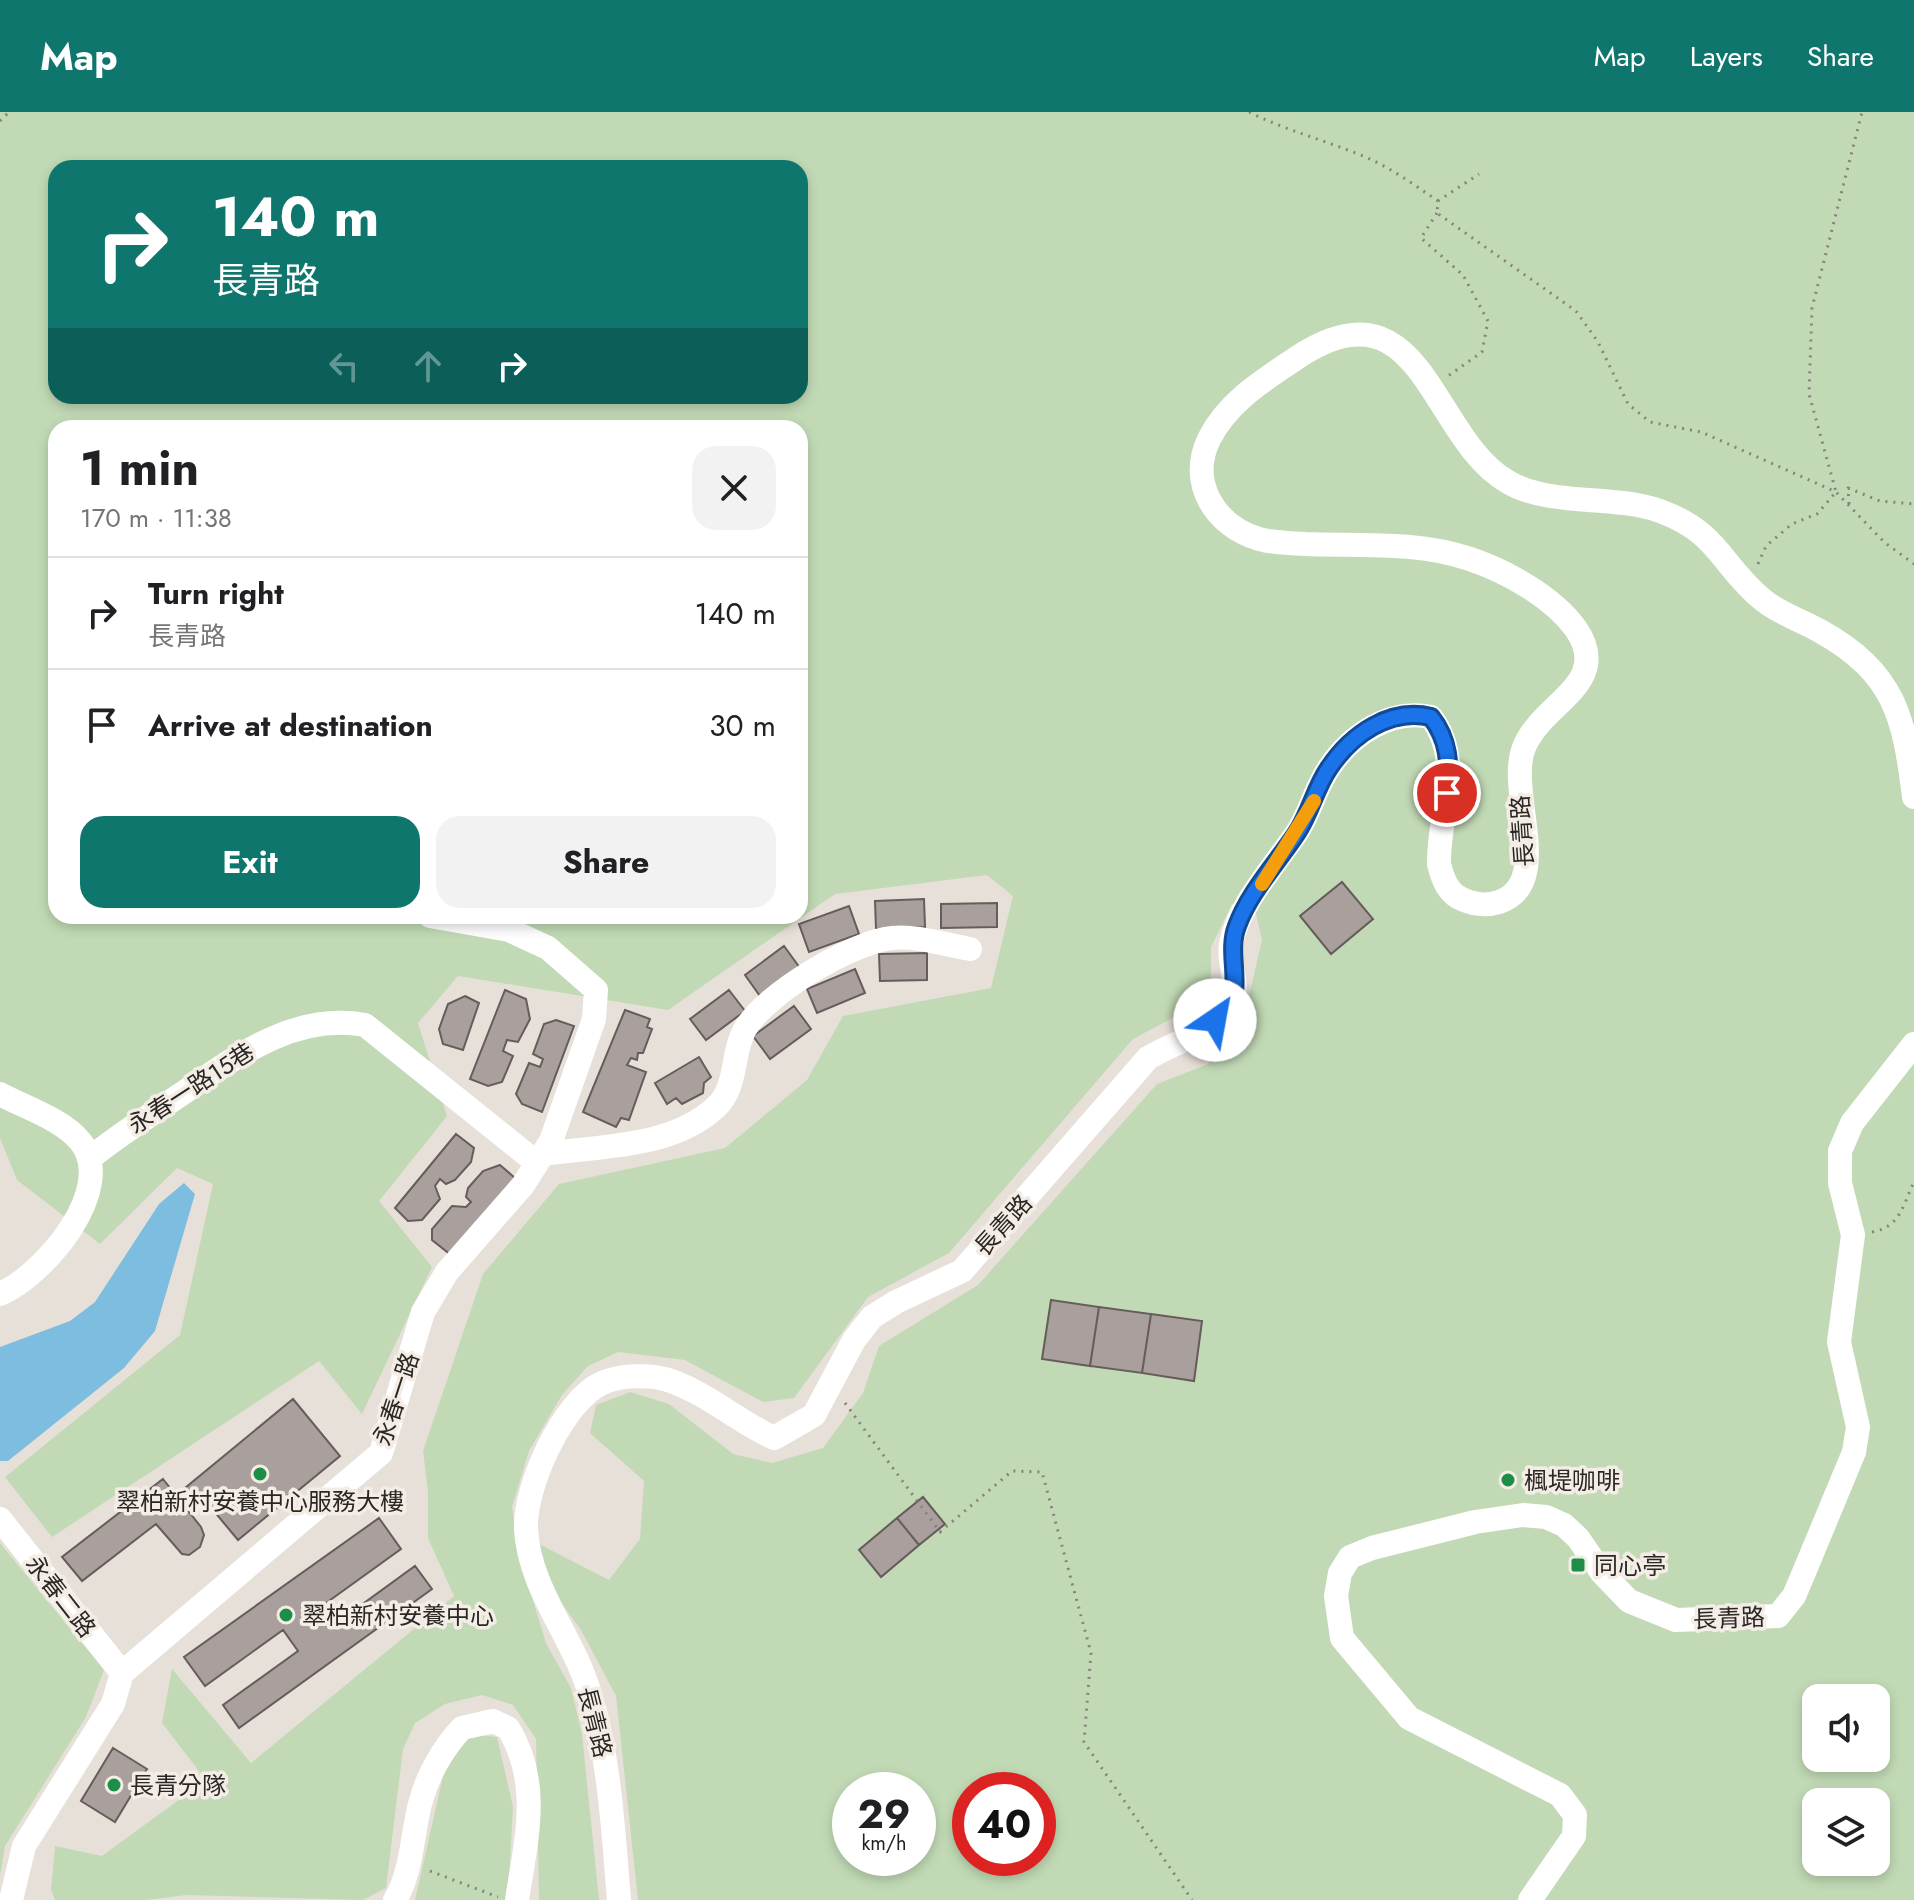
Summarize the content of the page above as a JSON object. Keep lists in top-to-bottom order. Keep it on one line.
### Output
{"streets":{"street":["長青路","永春一路15巷","永春一路","永春二路"]},"crossings":[["永春一路15巷","永春一路"],["永春一路","永春二路"]],"places":{"other":["翠柏新村安養中心服務大樓","楓堤咖啡","翠柏新村安養中心","長青分隊"],"transit":["同心亭"]},"page":{"header":"Map","nav":["Map","Layers","Share"],"turn":["140 m","長青路"],"heading":["1 min","170 m · 11:38"],"list":[{"name":"Turn right","note":"長青路","value":"140 m"},{"name":"Arrive at destination","value":"30 m"}],"buttons":["Exit","Share"],"speed":"29 km/h","limit":"40"}}
